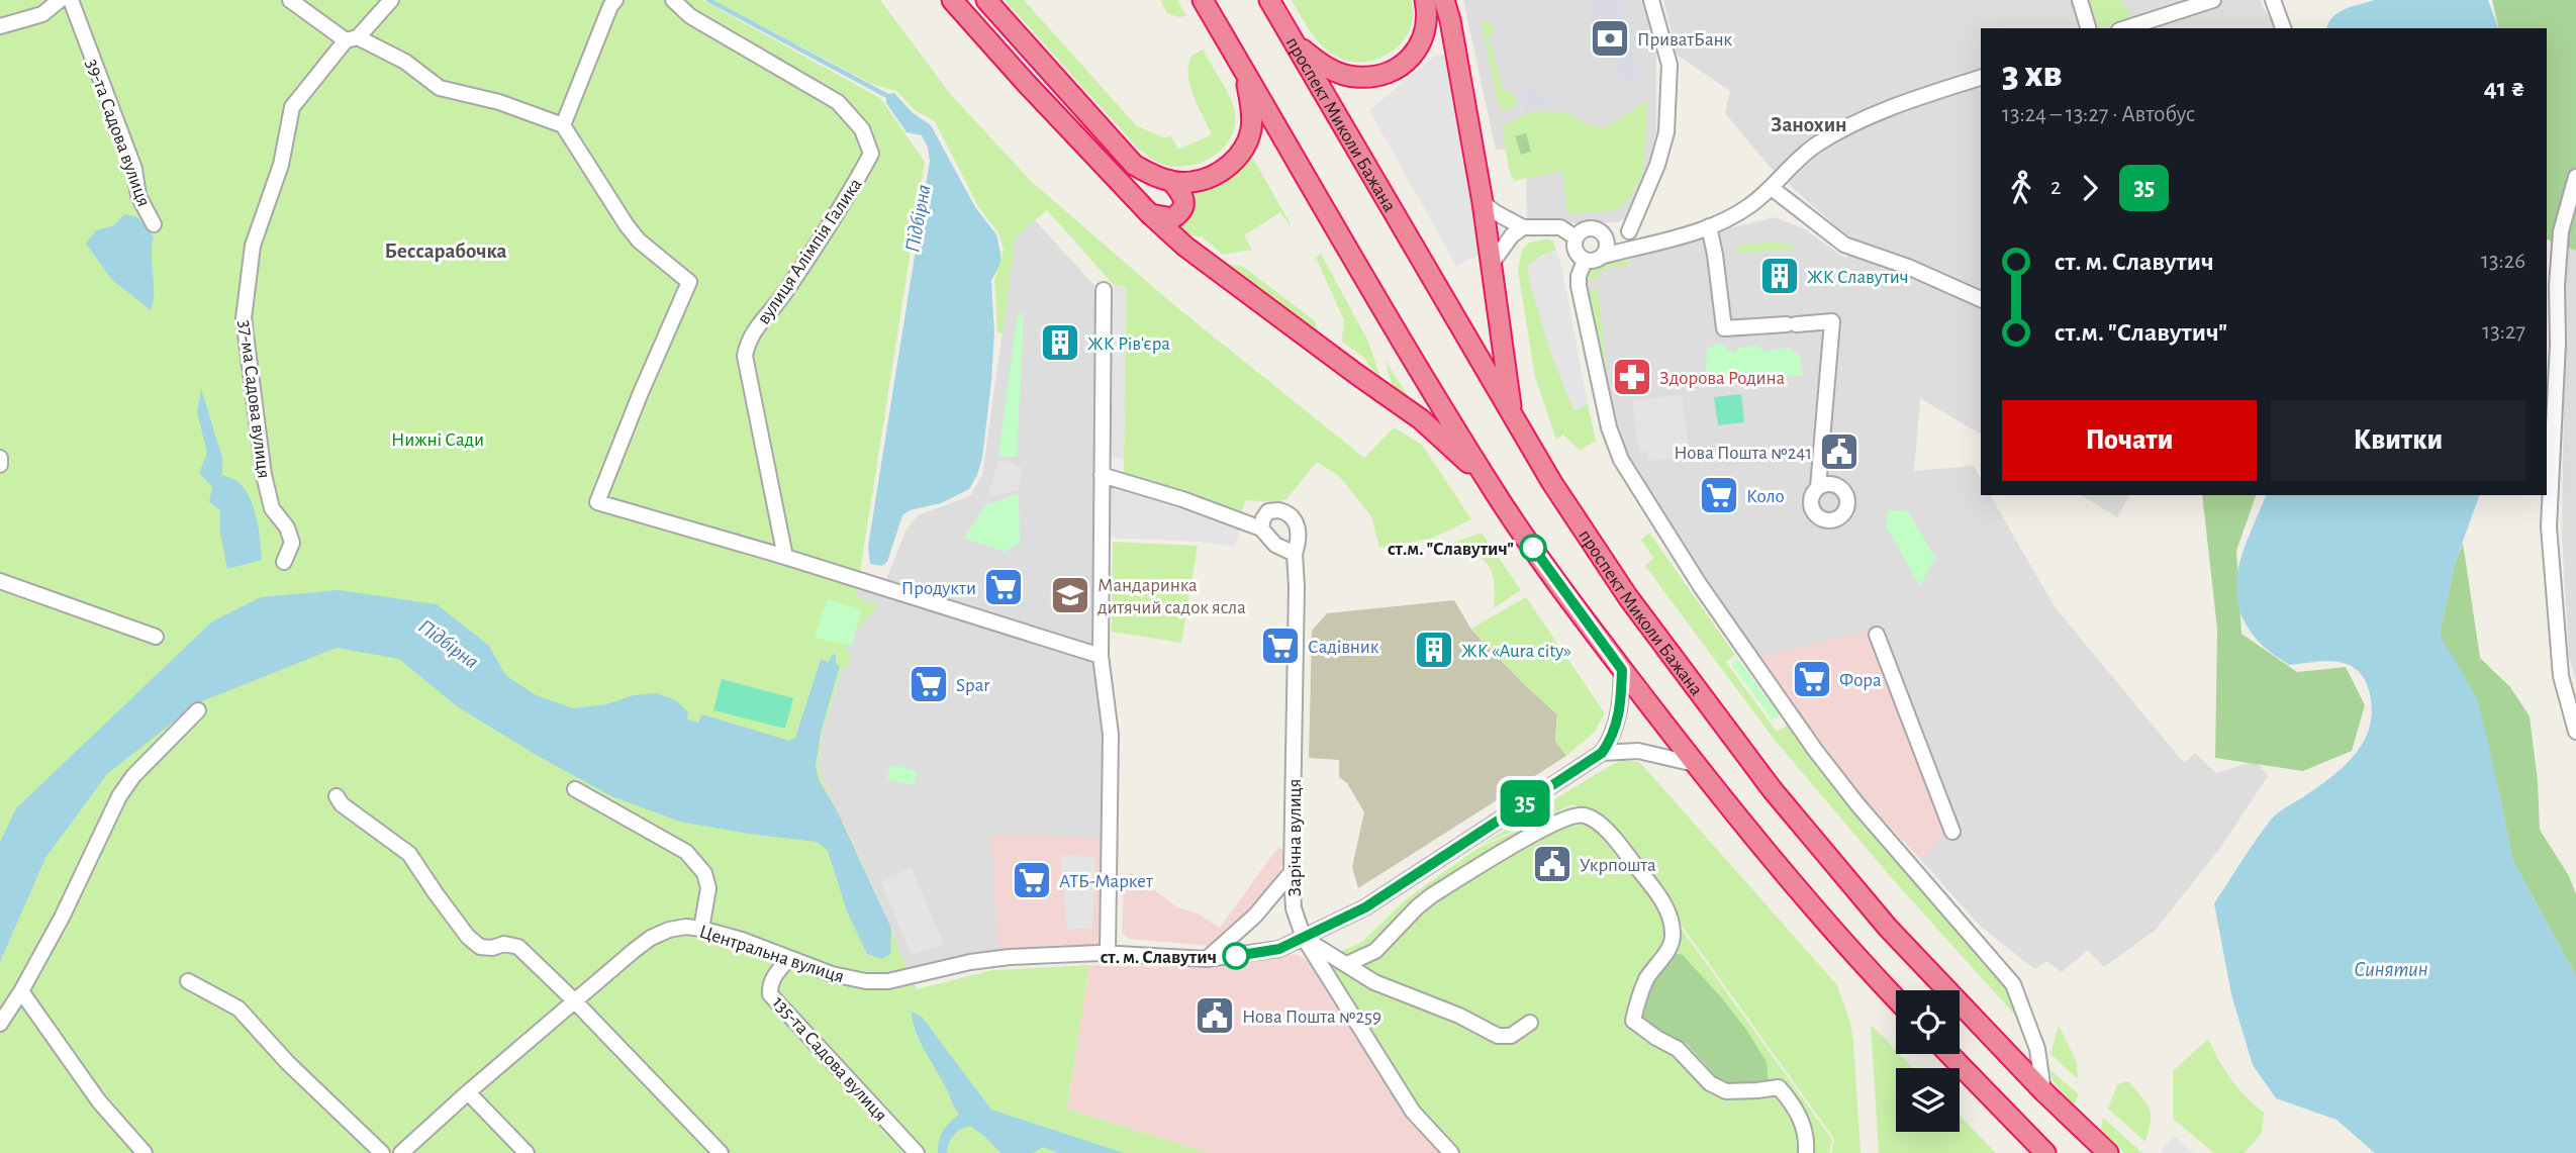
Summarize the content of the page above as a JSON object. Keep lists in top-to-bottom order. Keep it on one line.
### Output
{"streets":{"highway":["проспект Миколи Бажана"],"street":["39-та Садова вулиця","вулиця Алімпія Галика","37-ма Садова вулиця","Зарічна вулиця","Центральна вулиця","135-та Садова вулиця"]},"crossings":[["Зарічна вулиця","Центральна вулиця"],["Центральна вулиця","135-та Садова вулиця"]],"districts":["Занохин","Бессарабочка"],"water":["Підбірна","Синятин"],"parks":["Нижні Сади"],"places":{"bank":["ПриватБанк"],"building":["ЖК Славутич","ЖК Рів'єра","ЖК «Aura city»"],"pharmacy":["Здорова Родина"],"public building":["Нова Пошта №241","Укрпошта","Нова Пошта №259"],"supermarket":["Коло","Продукти","Садівник","Фора","Spar","АТБ-Маркет"],"other":["ст.м. \"Славутич\"","ст. м. Славутич"],"school or university":["Мандаринка дитячий садок ясла"]},"lines":["bus line 35"],"page":{"on_map":"35","heading":["3 хв","13:24 – 13:27 · Автобус","41 ₴"],"legs":["2","35"],"list":[{"name":"ст. м. Славутич","value":"13:26"},{"name":"ст.м. \"Славутич\"","value":"13:27"}],"buttons":["Почати","Квитки"]}}
